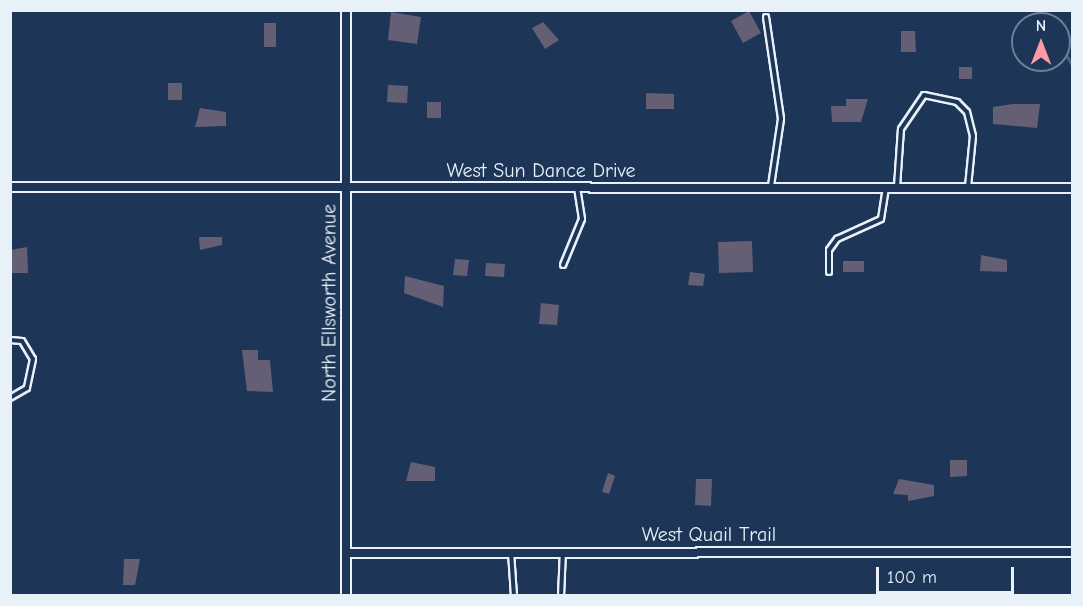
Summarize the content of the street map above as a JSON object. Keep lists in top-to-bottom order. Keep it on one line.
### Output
{"streets":{"street":["West Sun Dance Drive","North Ellsworth Avenue","West Quail Trail"]},"crossings":[["West Sun Dance Drive","North Ellsworth Avenue"],["North Ellsworth Avenue","West Quail Trail"]],"scale_bar":"100 m","north":"top"}
